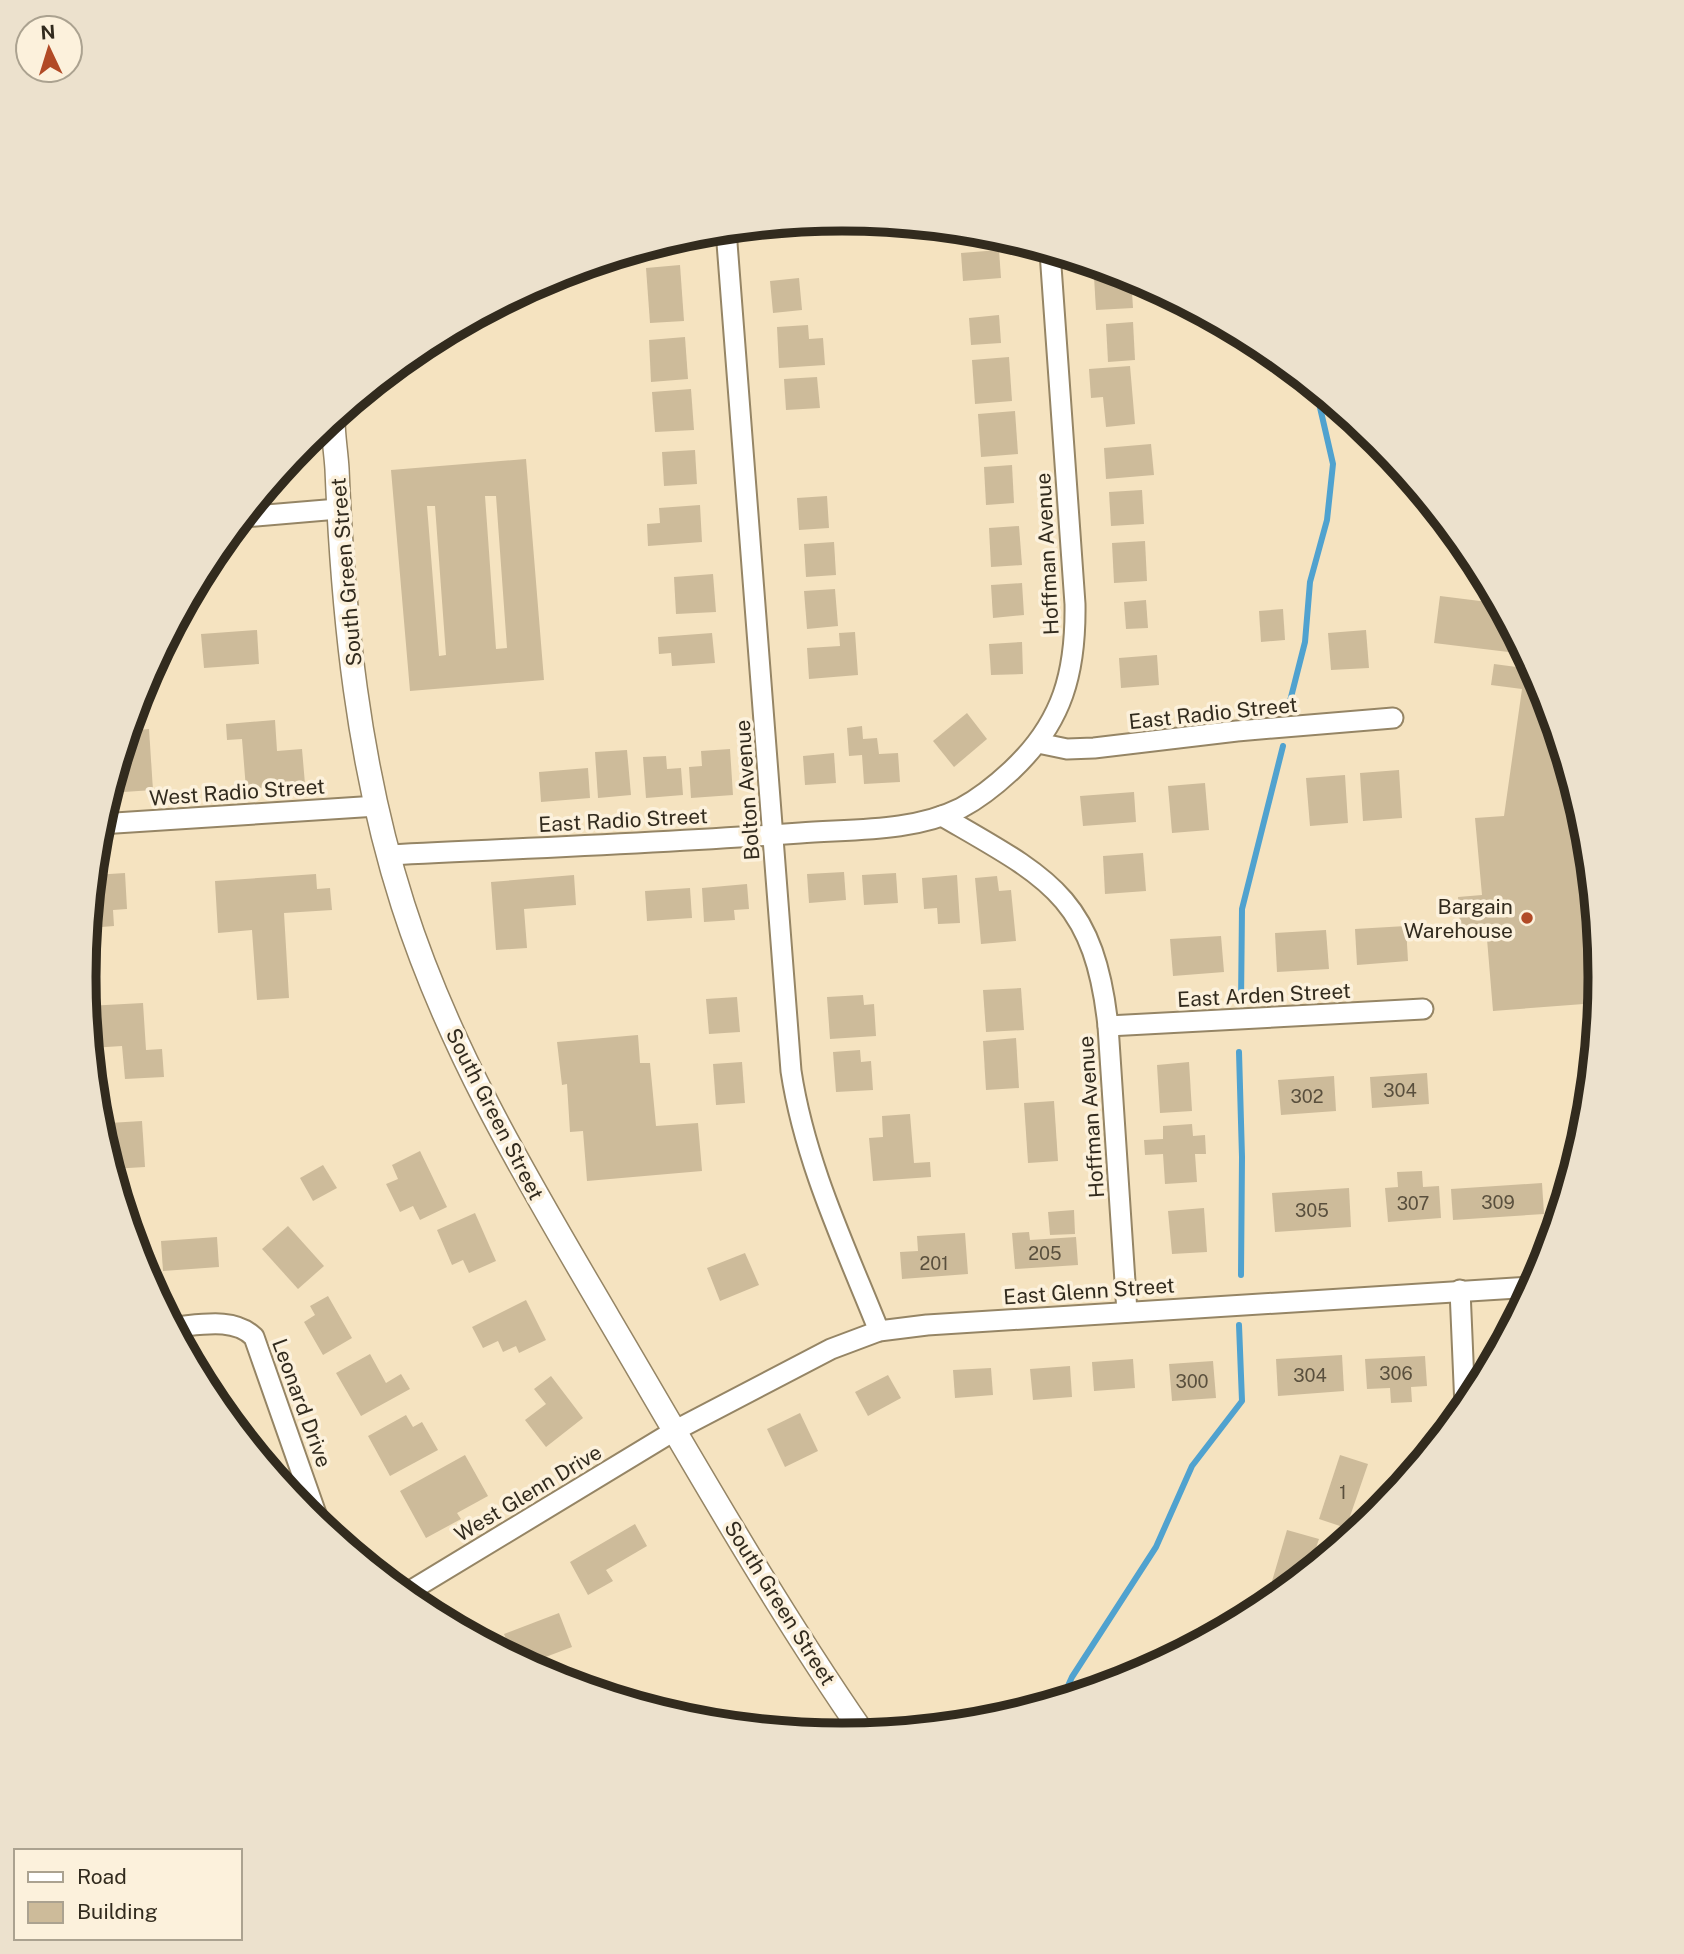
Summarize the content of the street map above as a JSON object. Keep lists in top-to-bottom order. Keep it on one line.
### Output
{"streets":{"street":["Hoffman Avenue","South Green Street","East Radio Street","Bolton Avenue","West Radio Street","East Arden Street","East Glenn Street","Leonard Drive","West Glenn Drive"]},"crossings":[["Hoffman Avenue","East Radio Street"],["Hoffman Avenue","East Arden Street"],["Hoffman Avenue","East Glenn Street"],["South Green Street","East Radio Street"],["South Green Street","West Radio Street"],["South Green Street","East Glenn Street"],["South Green Street","West Glenn Drive"],["East Radio Street","Bolton Avenue"],["Bolton Avenue","East Glenn Street"],["East Glenn Street","West Glenn Drive"]],"places":["Bargain Warehouse"],"house_numbers":["304","302","309","307","305","205","201","306","304","300","1"],"legend":["Road","Building"],"north":"top"}
